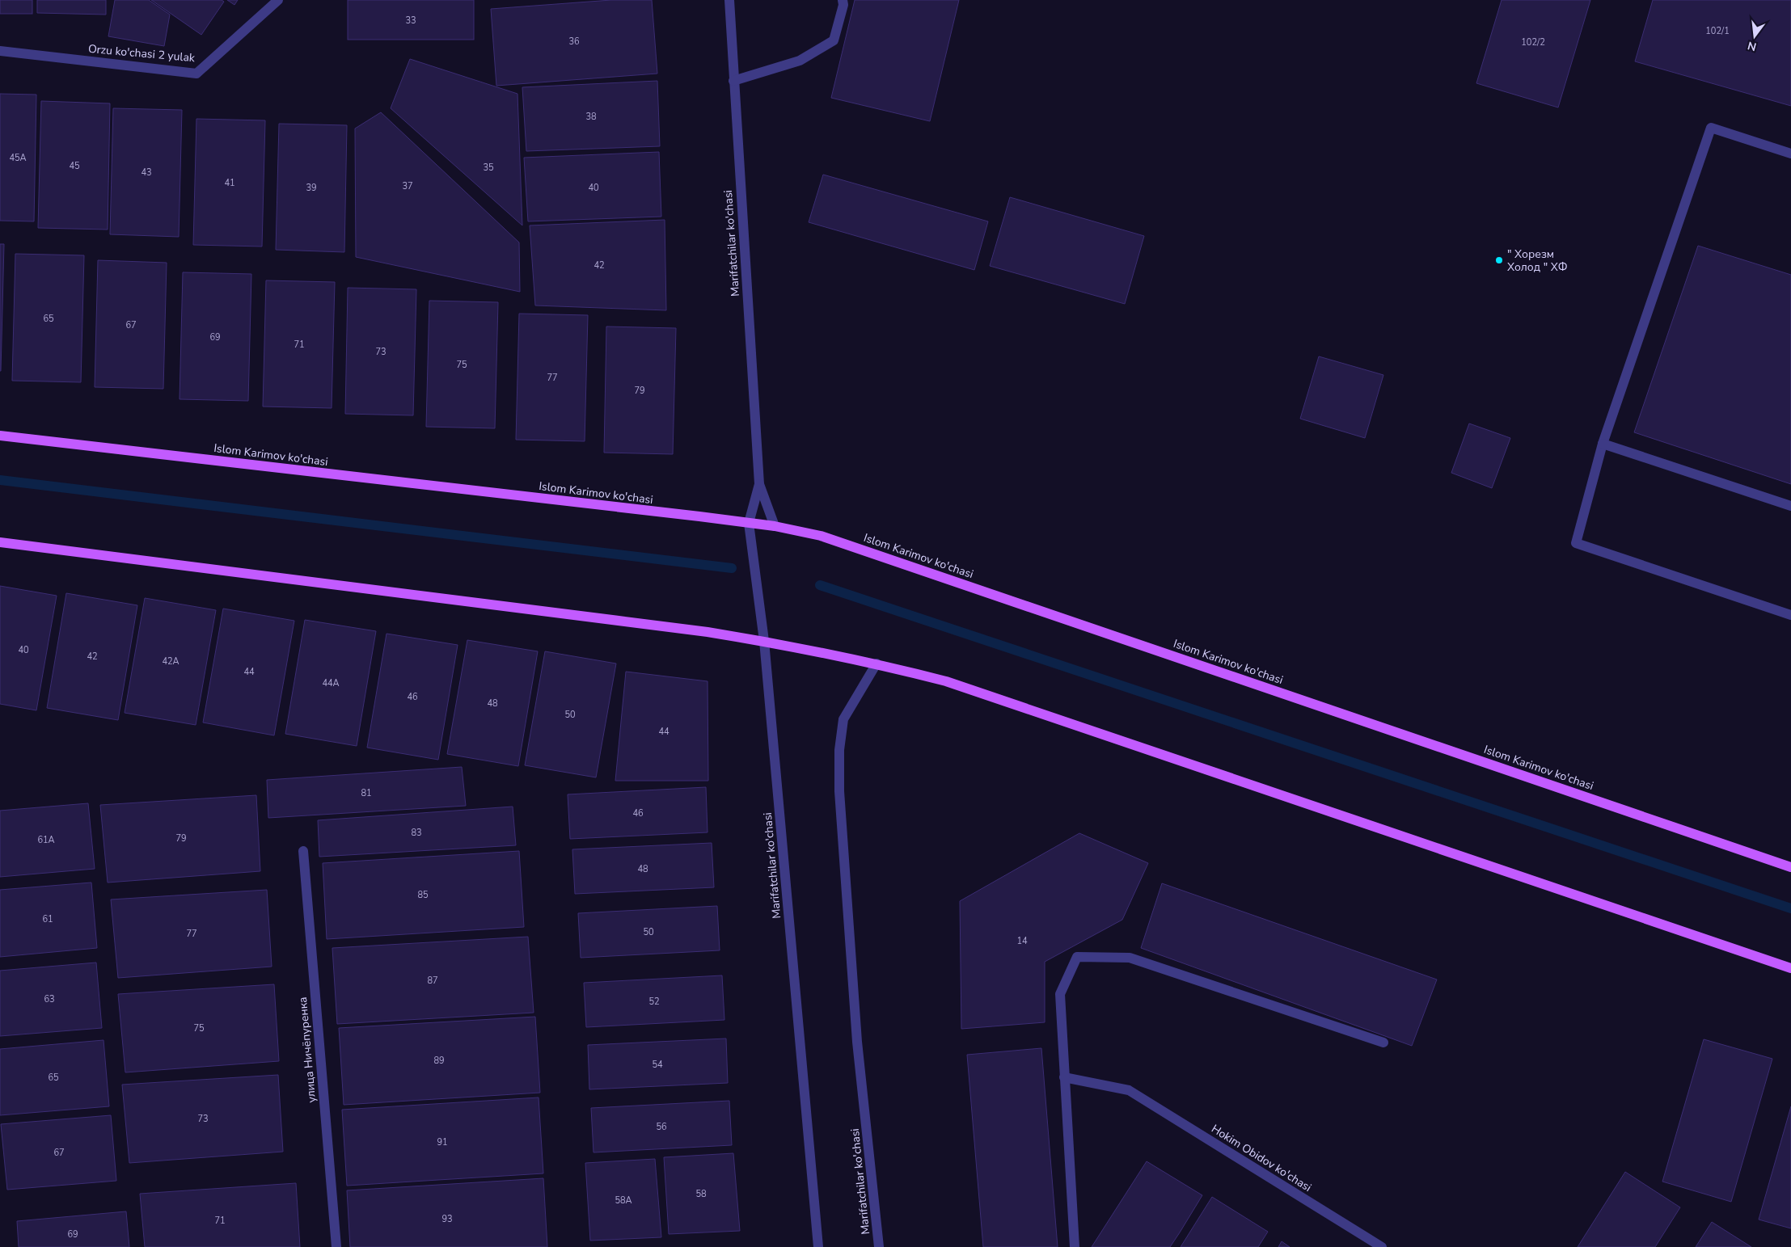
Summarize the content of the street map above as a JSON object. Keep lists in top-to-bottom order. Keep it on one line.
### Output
{"streets":{"main road":["Islom Karimov ko'chasi"],"street":["Orzu ko'chasi 2 yulak","Marifatchilar ko'chasi","улица Ничёпуренка","Hokim Obidov ko'chasi"]},"crossings":[["Marifatchilar ko'chasi","Islom Karimov ko'chasi"]],"places":["\" Хорезм Холод \" ХФ"],"house_numbers":["33","102/1","36","102/2","38","45A","45","35","43","41","37","39","40","42","65","67","69","71","73","75","77","79","40","42","42A","44","44A","46","48","50","44","81","46","83","79","61A","48","85","61","50","77","14","87","63","52","75","89","54","65","73","56","91","67","58","58A","93","71","69"],"north":"bottom"}
